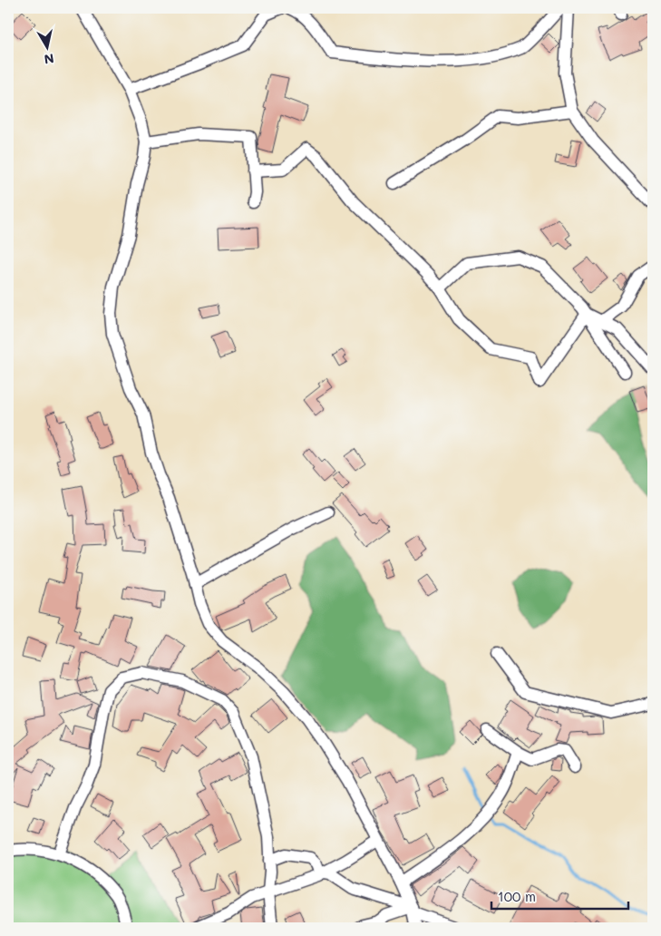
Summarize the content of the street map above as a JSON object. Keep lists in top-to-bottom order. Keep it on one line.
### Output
{"scale_bar":"100 m","north":"bottom"}
